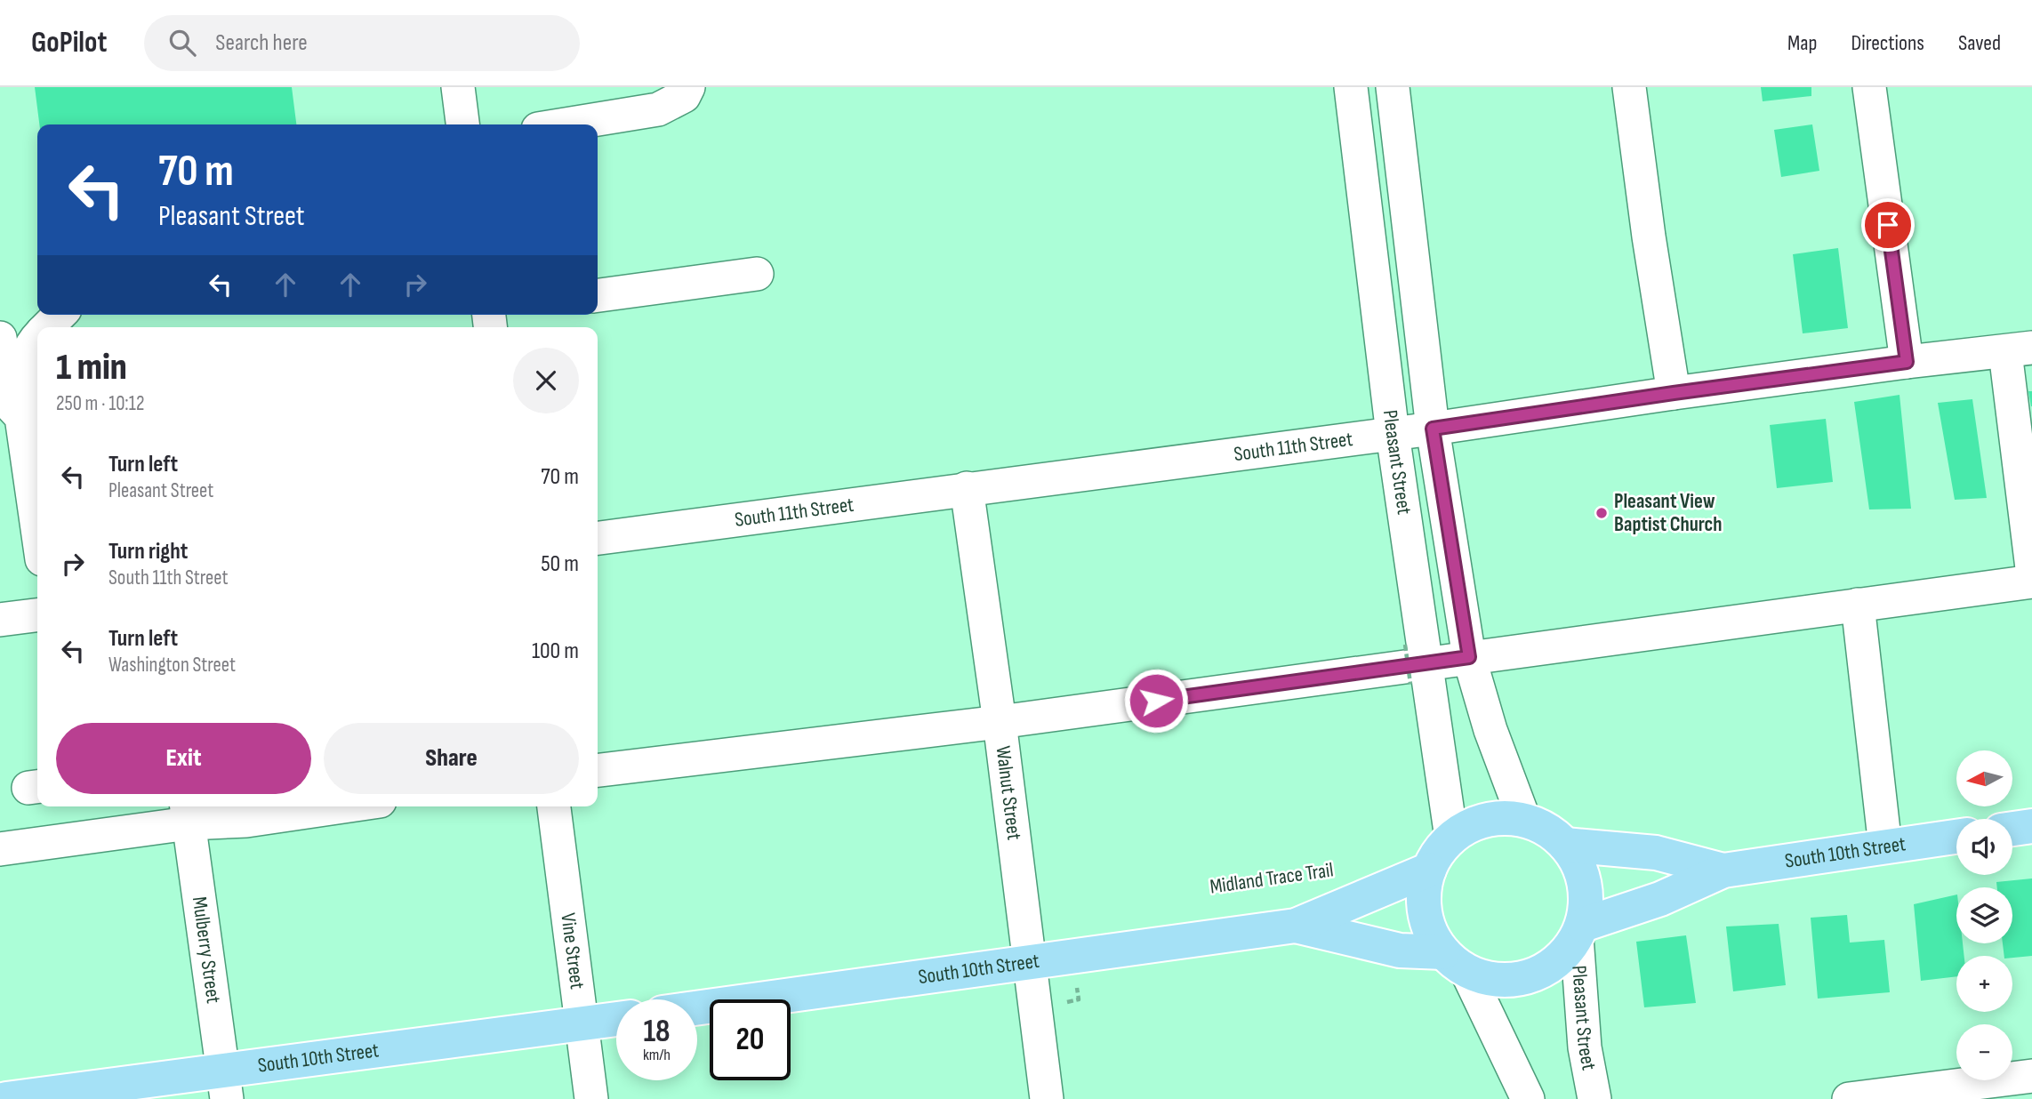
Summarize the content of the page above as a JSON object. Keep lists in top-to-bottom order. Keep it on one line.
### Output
{"streets":{"main road":["South 10th Street"],"street":["South 11th Street","Pleasant Street","Walnut Street","Mulberry Street","Vine Street"]},"crossings":[["South 11th Street","Pleasant Street"],["South 11th Street","Walnut Street"],["Pleasant Street","South 10th Street"],["Walnut Street","South 10th Street"],["South 10th Street","Mulberry Street"],["South 10th Street","Vine Street"]],"places":["Pleasant View Baptist Church"],"north":"left","page":{"header":"GoPilot","search":"Search here","nav":["Map","Directions","Saved"],"turn":["70 m","Pleasant Street"],"heading":["1 min","250 m · 10:12"],"list":[{"name":"Turn left","note":"Pleasant Street","value":"70 m"},{"name":"Turn right","note":"South 11th Street","value":"50 m"},{"name":"Turn left","note":"Washington Street","value":"100 m"}],"buttons":["Exit","Share"],"map_buttons":["+","−"],"speed":"18 km/h","limit":"20"}}
